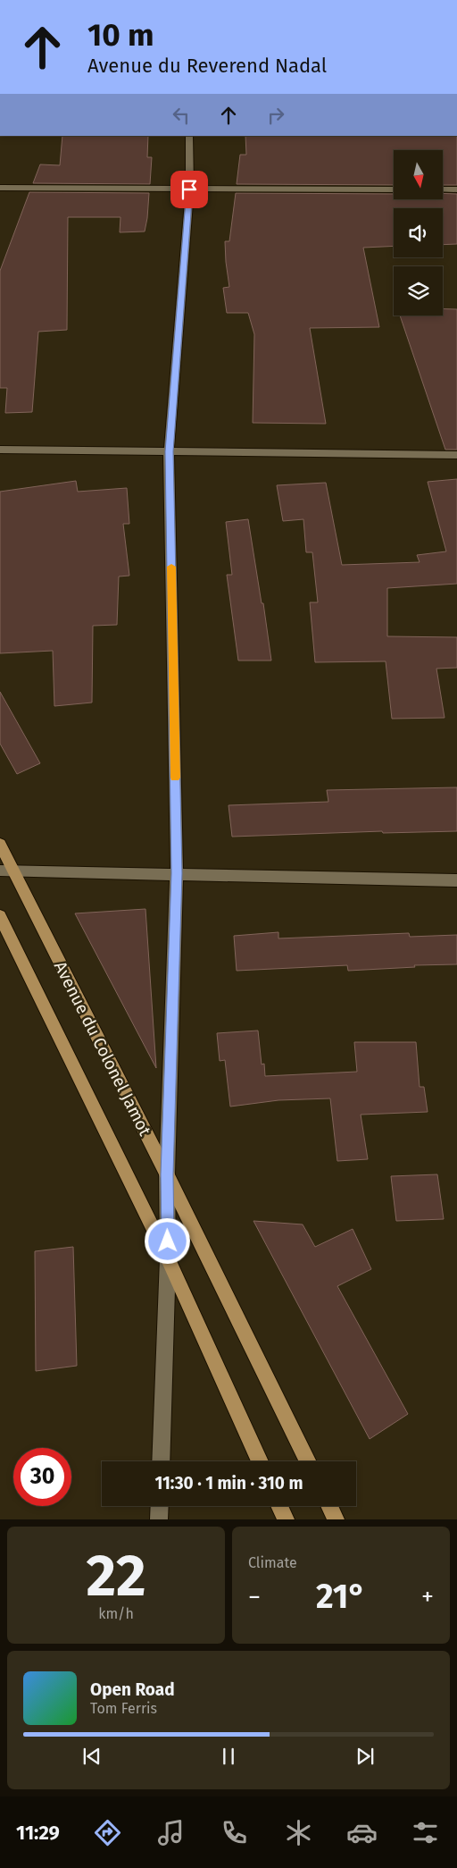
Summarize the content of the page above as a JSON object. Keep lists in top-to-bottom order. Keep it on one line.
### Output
{"streets":{"main road":["Avenue du Colonel Jamot"]},"north":"bottom","page":{"turn":["10 m","Avenue du Reverend Nadal"],"limit":"30","trip":"11:30 · 1 min · 310 m","tile":[["22","km/h"],"Climate"],"heat":["−","21°","+"],"song":["Open Road","Tom Ferris"],"tabs":"11:29"}}
